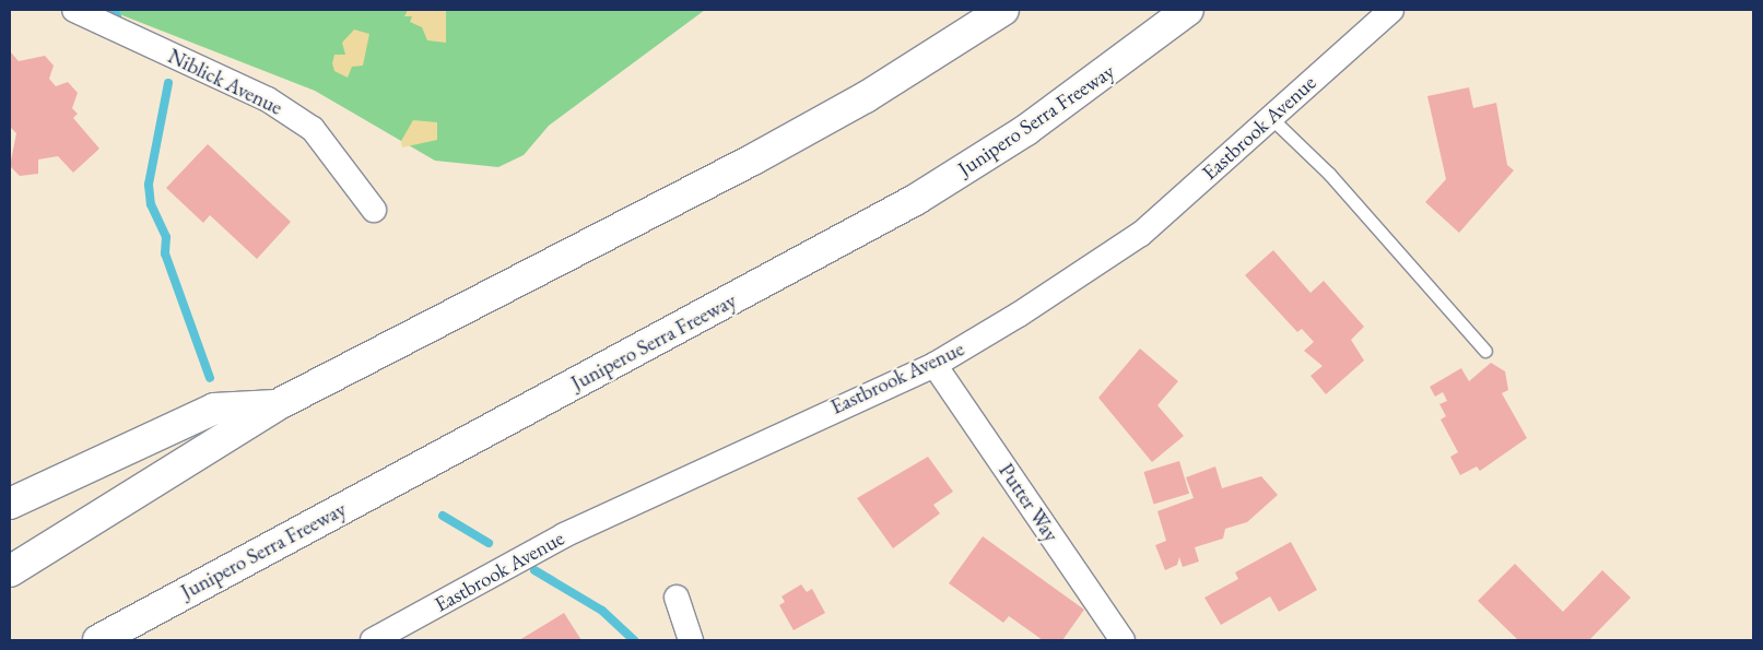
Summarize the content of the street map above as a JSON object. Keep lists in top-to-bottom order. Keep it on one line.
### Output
{"streets":{"highway":["Junipero Serra Freeway"],"street":["Niblick Avenue","Eastbrook Avenue","Putter Way"]},"crossings":[["Eastbrook Avenue","Putter Way"]]}
